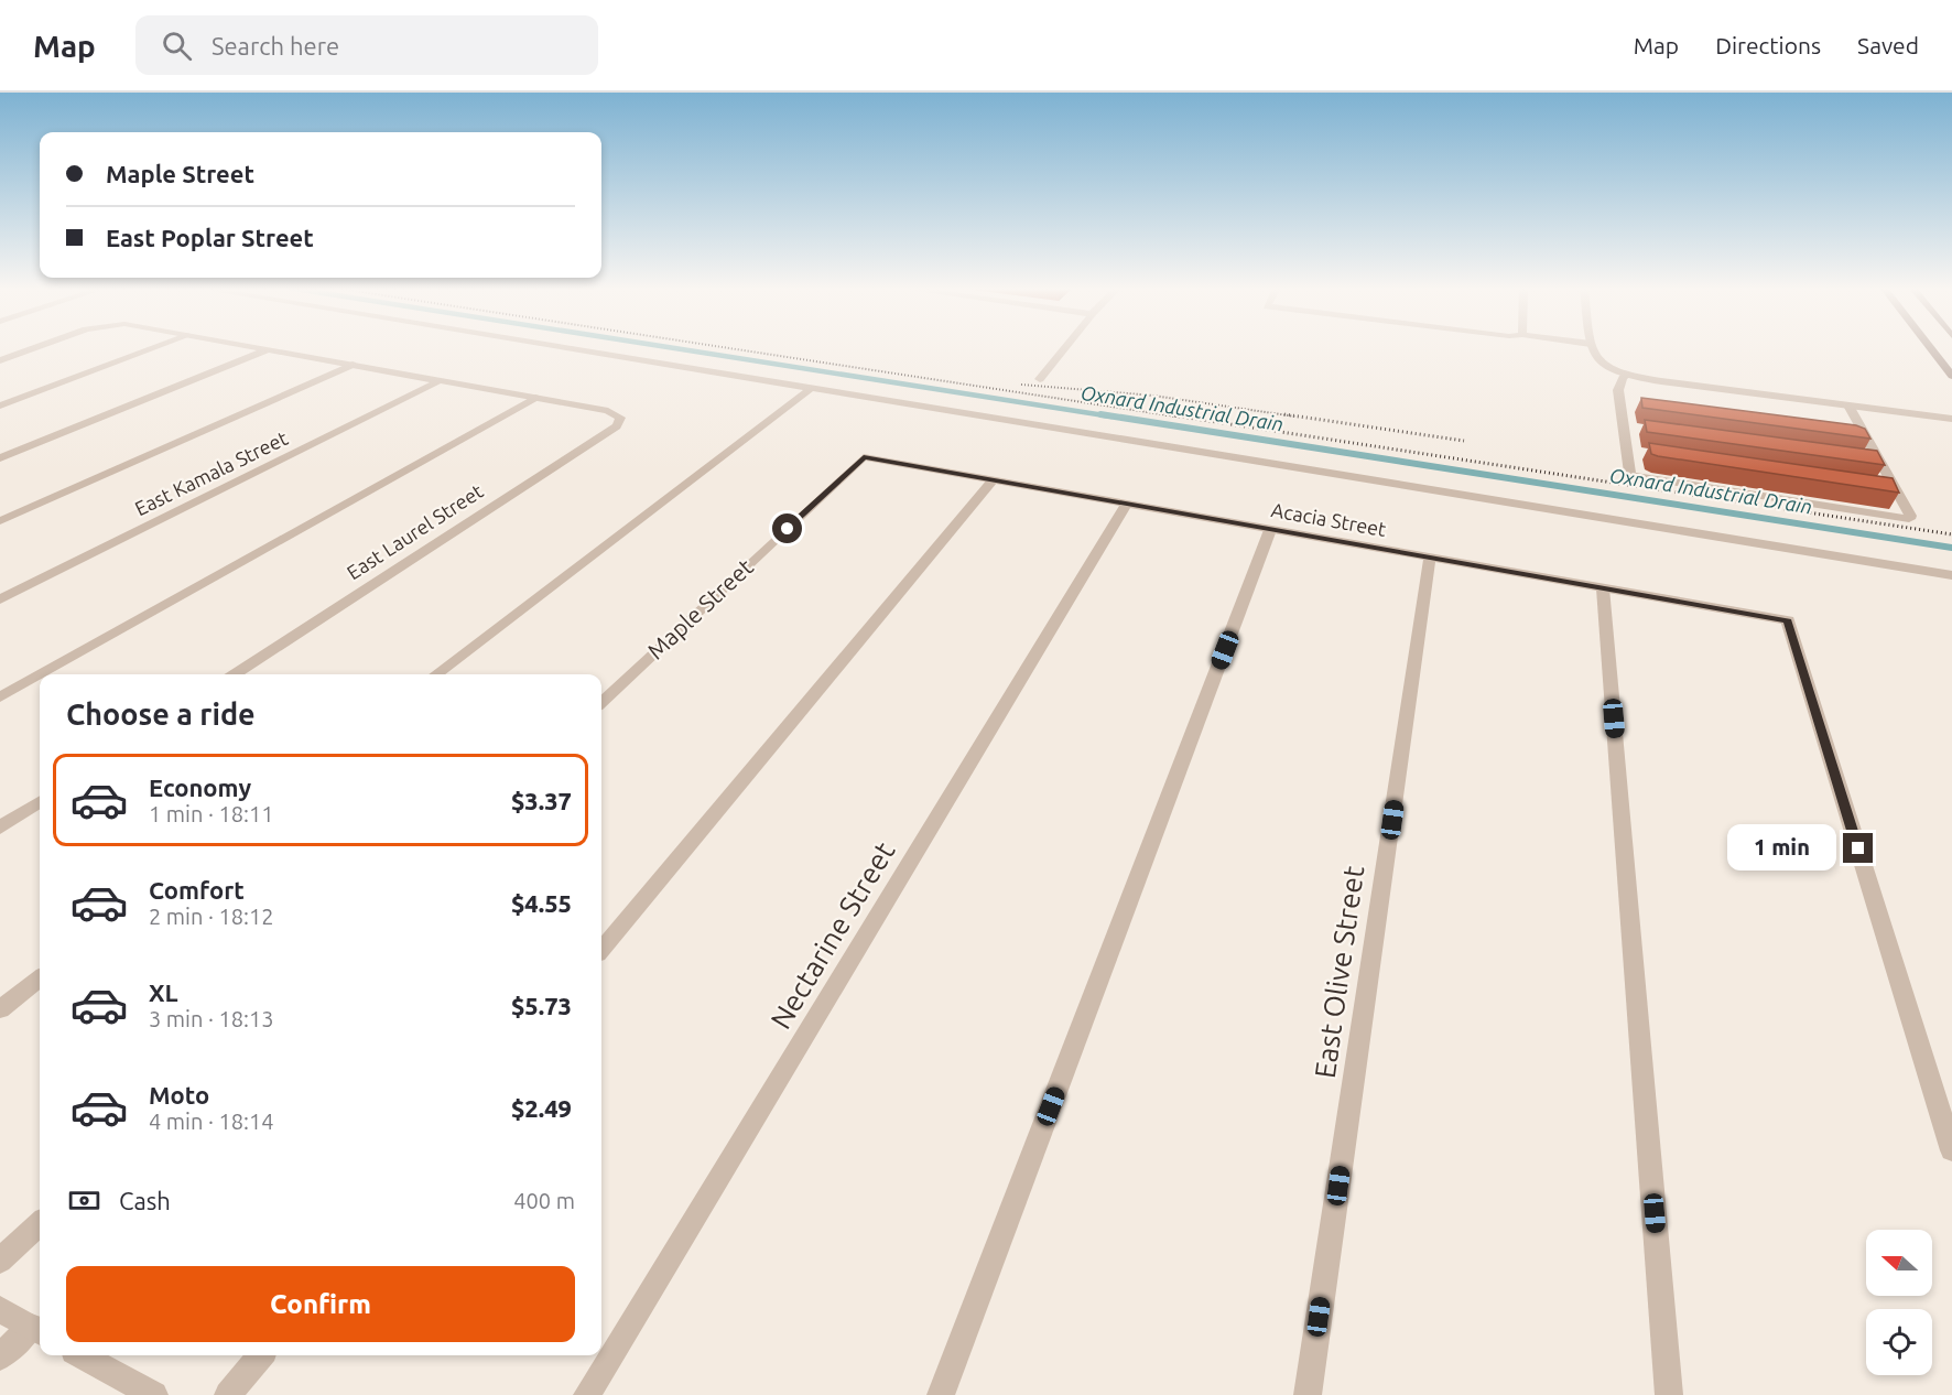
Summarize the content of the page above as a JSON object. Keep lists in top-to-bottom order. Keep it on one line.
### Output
{"streets":{"street":["East Kamala Street","Acacia Street","East Laurel Street","Maple Street","Nectarine Street","East Olive Street"]},"crossings":[["Acacia Street","Maple Street"],["Acacia Street","Nectarine Street"],["Acacia Street","East Olive Street"]],"water":["Oxnard Industrial Drain"],"north":"left","page":{"header":"Map","search":"Search here","nav":["Map","Directions","Saved"],"banner":["Maple Street","East Poplar Street"],"heading":"Choose a ride","list":[{"name":"Economy","note":"1 min · 18:11","value":"$3.37"},{"name":"Comfort","note":"2 min · 18:12","value":"$4.55"},{"name":"XL","note":"3 min · 18:13","value":"$5.73"},{"name":"Moto","note":"4 min · 18:14","value":"$2.49"}],"bubble":"1 min","pay":["Cash","400 m"],"buttons":"Confirm"}}
